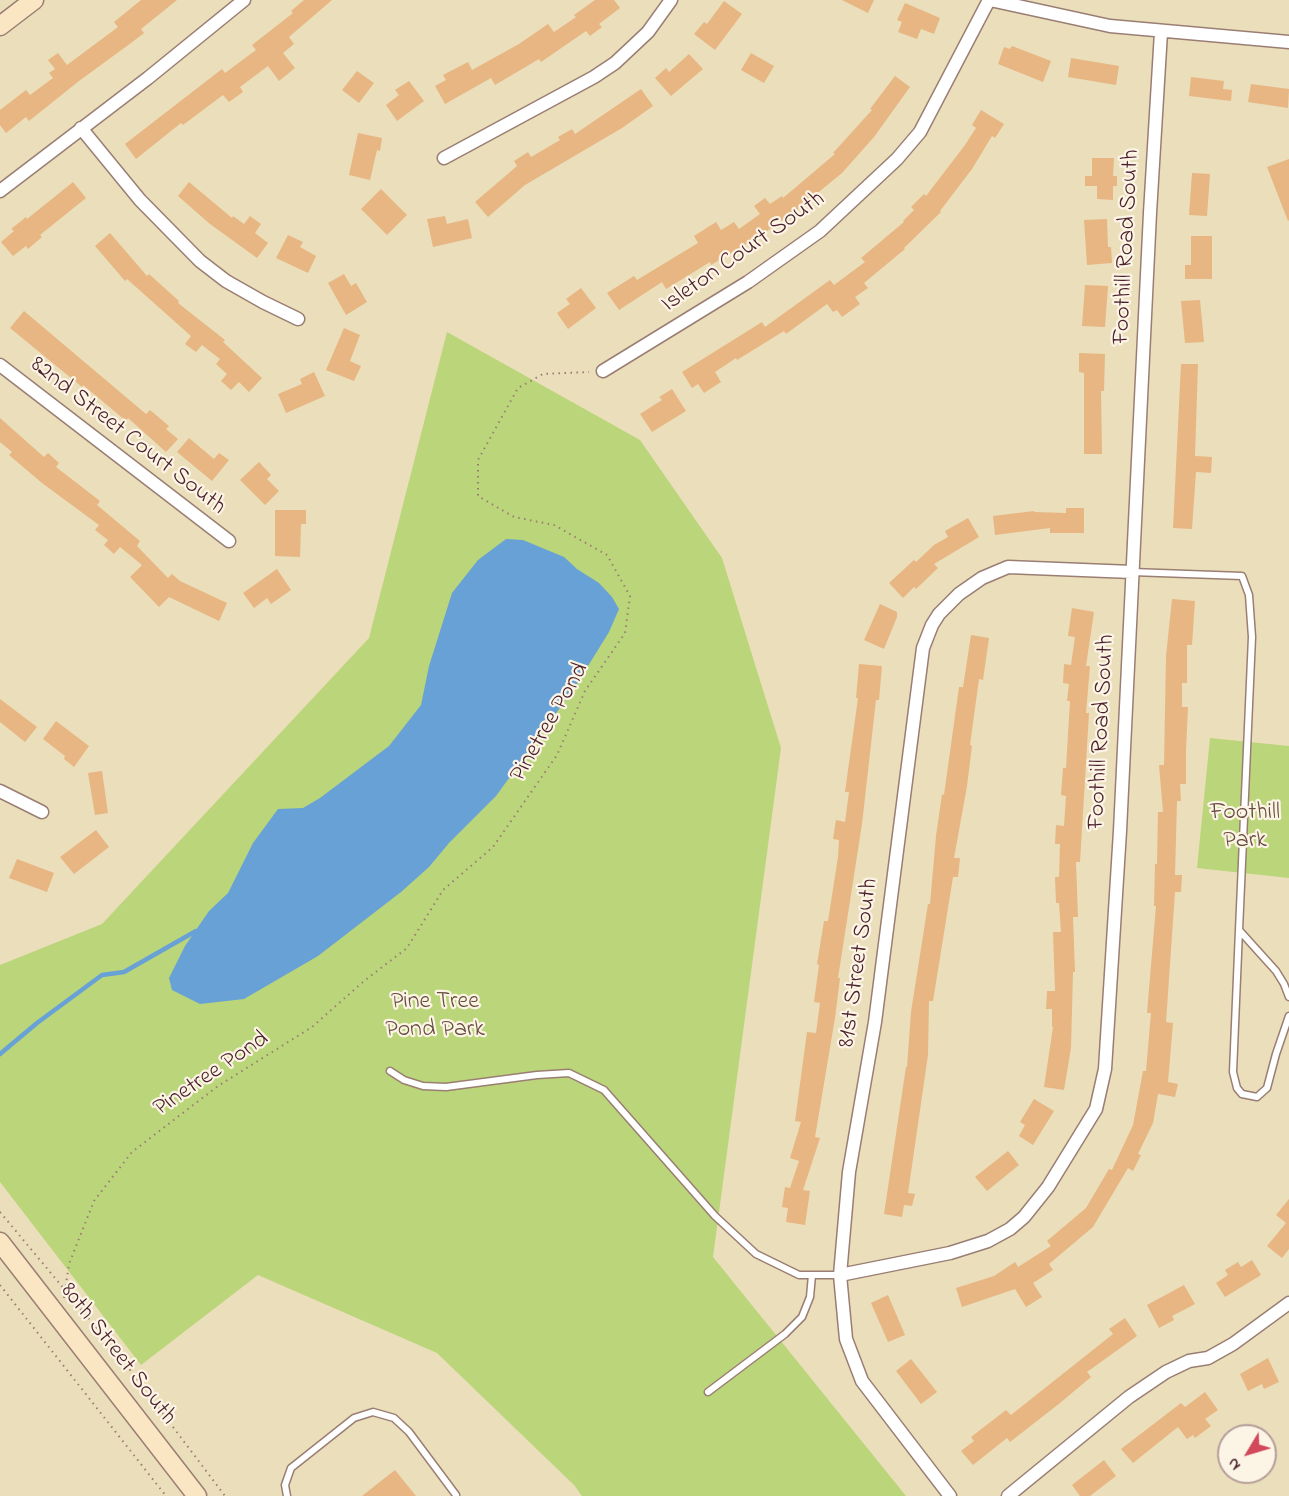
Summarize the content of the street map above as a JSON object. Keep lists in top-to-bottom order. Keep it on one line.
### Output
{"streets":{"main road":["80th Street South"],"street":["Foothill Road South","Isleton Court South","82nd Street Court South","81st Street South"],"path":["Pinetree Pond"]},"crossings":[["Foothill Road South","81st Street South"],["Isleton Court South","Pinetree Pond"],["Pinetree Pond","80th Street South"]],"parks":["Foothill Park","Pine Tree Pond Park"],"north":"bottom left"}
